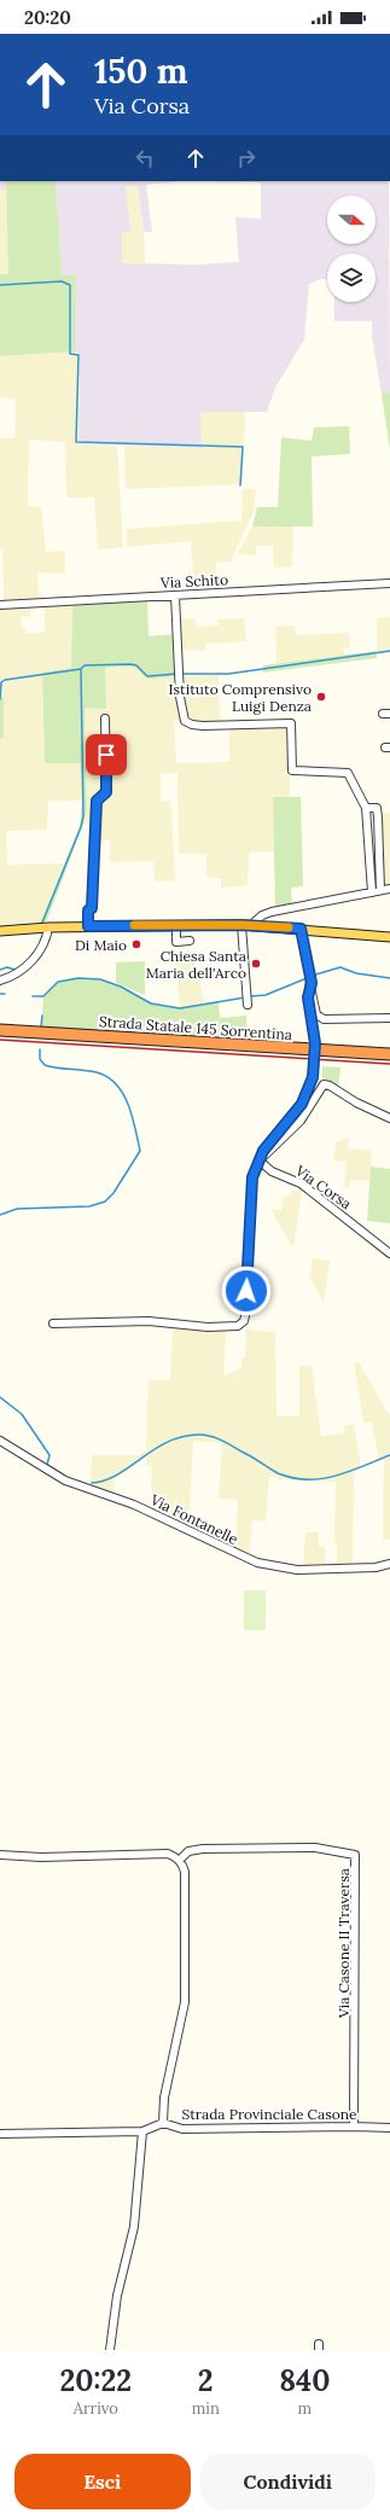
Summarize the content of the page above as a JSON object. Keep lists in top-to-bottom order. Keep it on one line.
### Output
{"streets":{"highway":["Strada Statale 145 Sorrentina"],"street":["Via Schito","Via Corsa","Via Fontanelle","Via Casone II Traversa","Strada Provinciale Casone"]},"crossings":[["Via Casone II Traversa","Strada Provinciale Casone"]],"places":["Istituto Comprensivo Luigi Denza","Di Maio","Chiesa Santa Maria dell'Arco"],"north":"right","page":{"status":"20:20","turn":["150 m","Via Corsa"],"eta":["20:22","Arrivo","2","min","840","m"],"buttons":["Esci","Condividi"]}}
